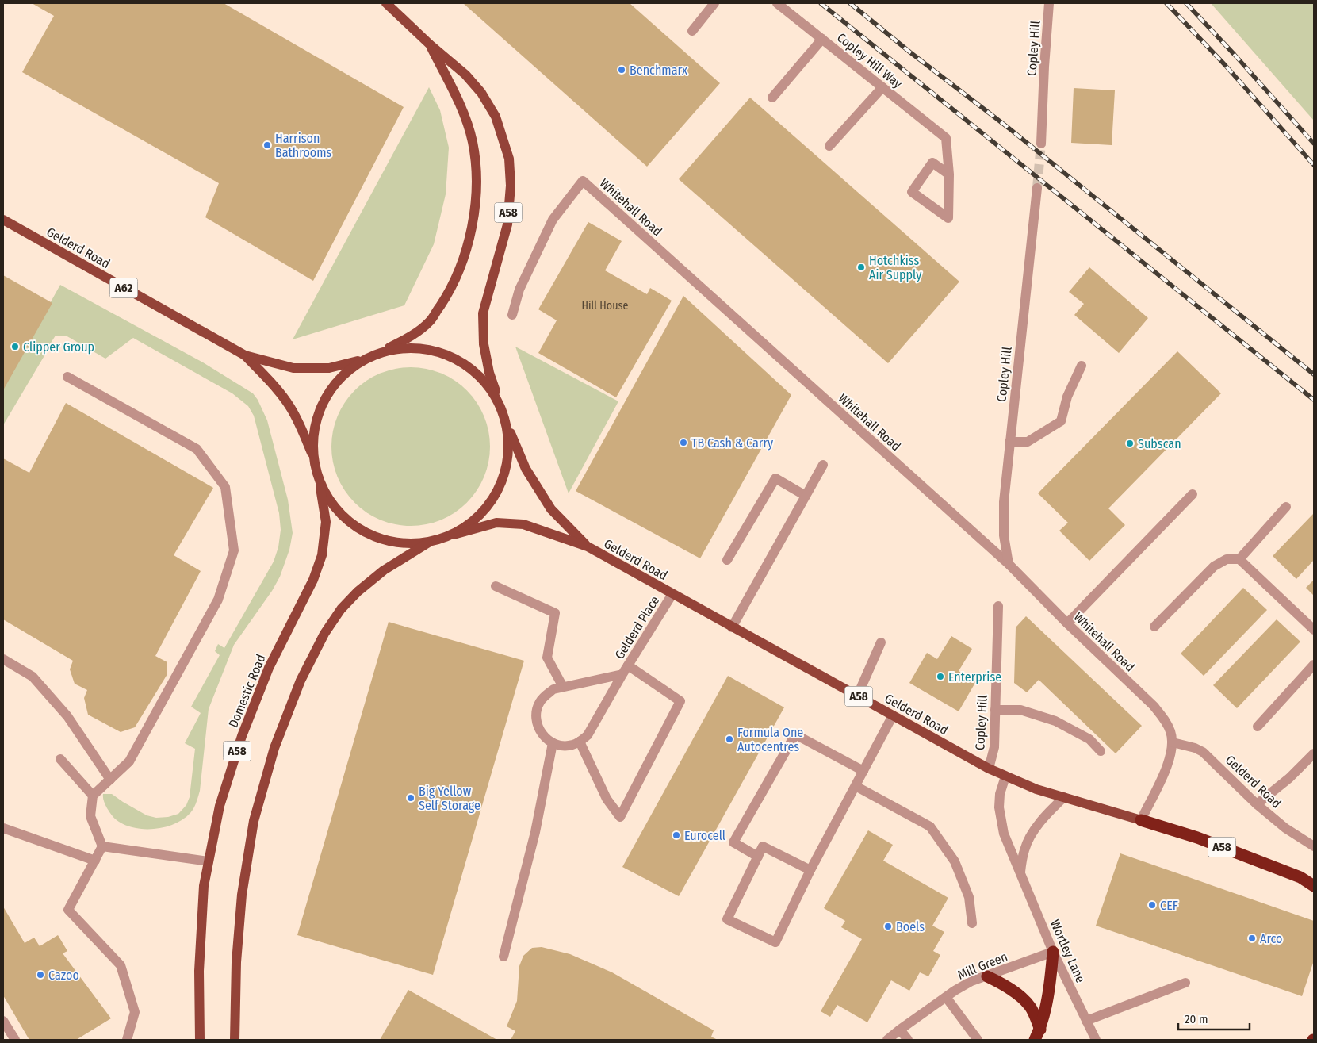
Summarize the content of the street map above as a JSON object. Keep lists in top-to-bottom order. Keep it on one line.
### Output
{"streets":{"highway":["A58"],"main road":["Gelderd Road","A62","Domestic Road"],"street":["Copley Hill","Copley Hill Way","Whitehall Road","Gelderd Place","Wortley Lane","Mill Green"]},"crossings":[["Copley Hill","Whitehall Road"],["Copley Hill","Gelderd Road"],["Whitehall Road","Gelderd Road"],["A58","Gelderd Road"],["A58","Domestic Road"],["Gelderd Road","Gelderd Place"],["Gelderd Road","Wortley Lane"],["Wortley Lane","Mill Green"]],"places":["Benchmarx","Harrison Bathrooms","Hotchkiss Air Supply","Clipper Group","TB Cash & Carry","Subscan","Enterprise","Formula One Autocentres","Big Yellow Self Storage","Eurocell","CEF","Boels","Arco","Cazoo"],"house_numbers":["Hill House"],"scale_bar":"20 m"}
